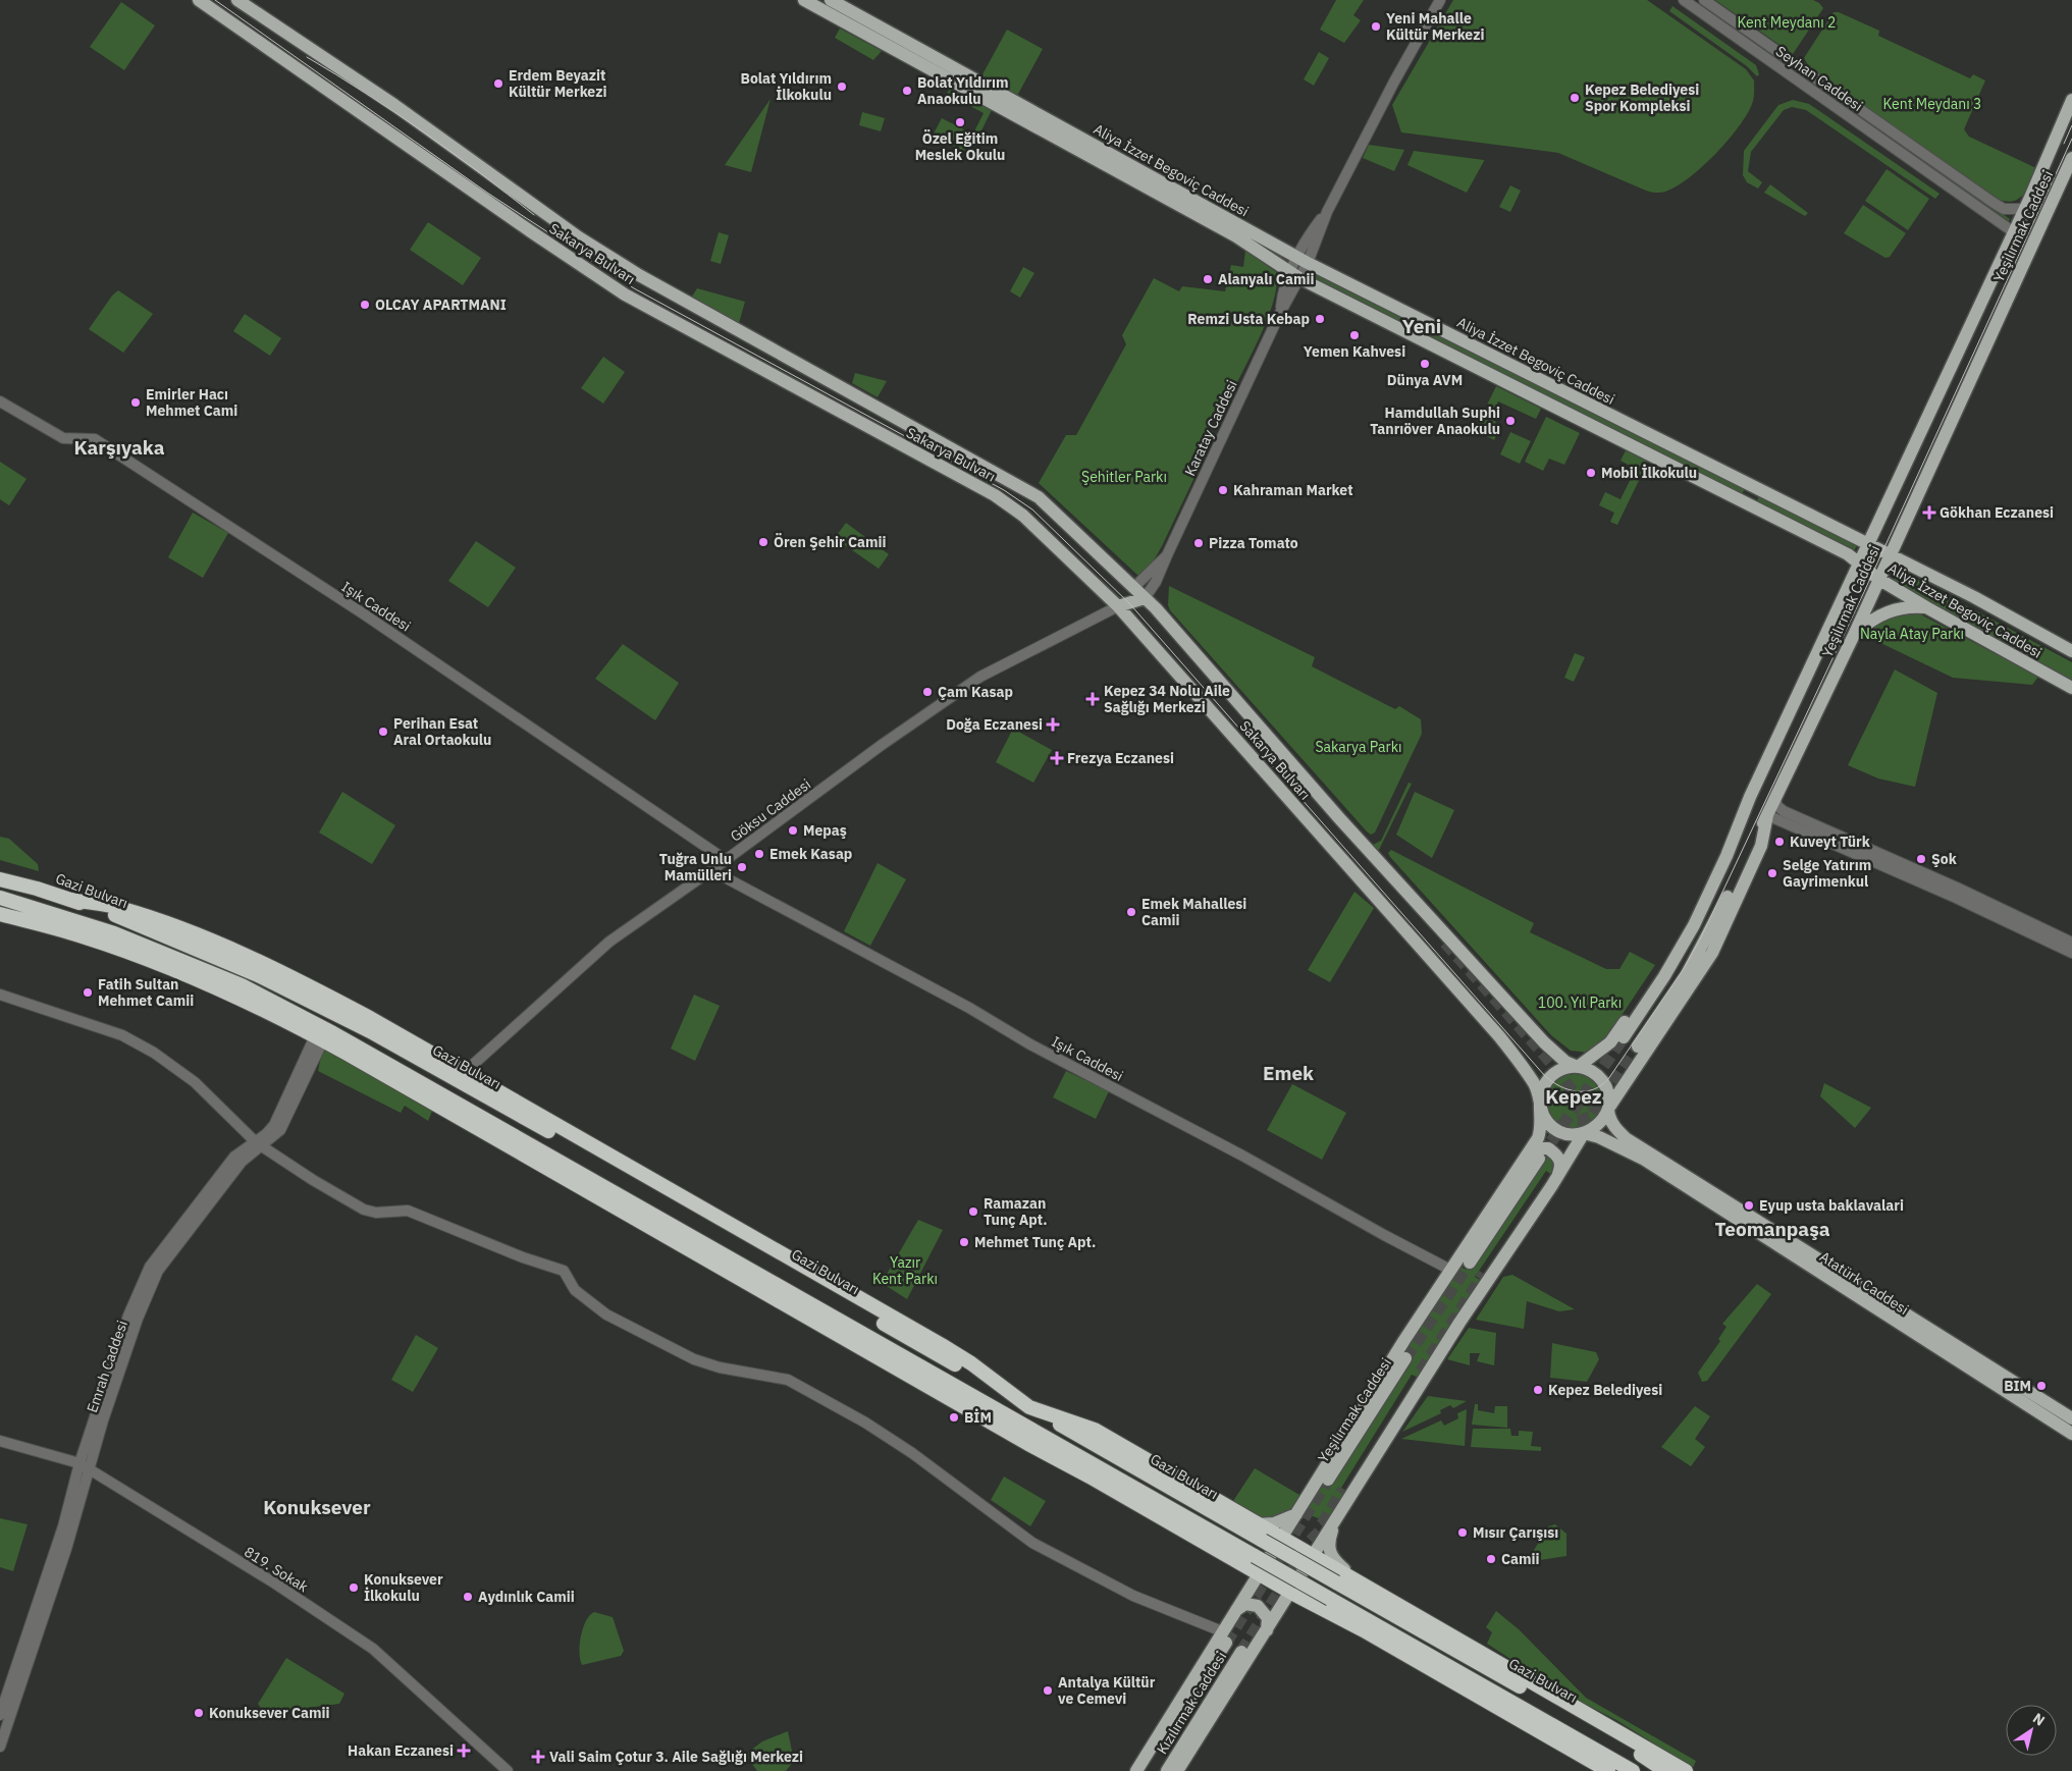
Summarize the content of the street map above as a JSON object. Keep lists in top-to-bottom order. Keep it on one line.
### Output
{"streets":{"highway":["Gazi Bulvarı"],"main road":["Aliya İzzet Begoviç Caddesi","Yeşilırmak Caddesi","Sakarya Bulvarı","Atatürk Caddesi","Kızılırmak Caddesi"],"street":["Seyhan Caddesi","Karatay Caddesi","Işık Caddesi","Göksu Caddesi","Emrah Caddesi","819. Sokak"]},"crossings":[["Seyhan Caddesi","Yeşilırmak Caddesi"],["Aliya İzzet Begoviç Caddesi","Yeşilırmak Caddesi"],["Aliya İzzet Begoviç Caddesi","Karatay Caddesi"],["Sakarya Bulvarı","Karatay Caddesi"],["Sakarya Bulvarı","Göksu Caddesi"],["Sakarya Bulvarı","Atatürk Caddesi"],["Işık Caddesi","Göksu Caddesi"],["Emrah Caddesi","819. Sokak"]],"districts":["Yeni","Karşıyaka","Emek","Kepez","Teomanpaşa","Konuksever"],"parks":["Kent Meydanı 2","Kent Meydanı 3","Şehitler Parkı","Nayla Atay Parkı","Sakarya Parkı","100. Yıl Parkı","Yazır Kent Parkı"],"places":{"other":["Yeni Mahalle Kültür Merkezi","Erdem Beyazit Kültür Merkezi","Bolat Yıldırım İlkokulu","Bolat Yıldırım Anaokulu","Kepez Belediyesi Spor Kompleksi","Özel Eğitim Meslek Okulu","Alanyalı Camii","OLCAY APARTMANI","Remzi Usta Kebap","Yemen Kahvesi","Dünya AVM","Emirler Hacı Mehmet Cami","Hamdullah Suphi Tanrıöver Anaokulu","Mobil İlkokulu","Kahraman Market","Ören Şehir Camii","Pizza Tomato","Çam Kasap","Perihan Esat Aral Ortaokulu","Mepaş","Kuveyt Türk","Emek Kasap","Şok","Tuğra Unlu Mamülleri","Selge Yatırım Gayrimenkul","Emek Mahallesi Camii","Fatih Sultan Mehmet Camii","Eyup usta baklavalari","Ramazan Tunç Apt.","Mehmet Tunç Apt.","BIM","Kepez Belediyesi","BİM","Mısır Çarışısı","Camii","Konuksever İlkokulu","Aydınlık Camii","Antalya Kültür ve Cemevi","Konuksever Camii"],"health":["Gökhan Eczanesi","Kepez 34 Nolu Aile Sağlığı Merkezi","Doğa Eczanesi","Frezya Eczanesi","Hakan Eczanesi","Vali Saim Çotur 3. Aile Sağlığı Merkezi"]},"north":"top right"}
